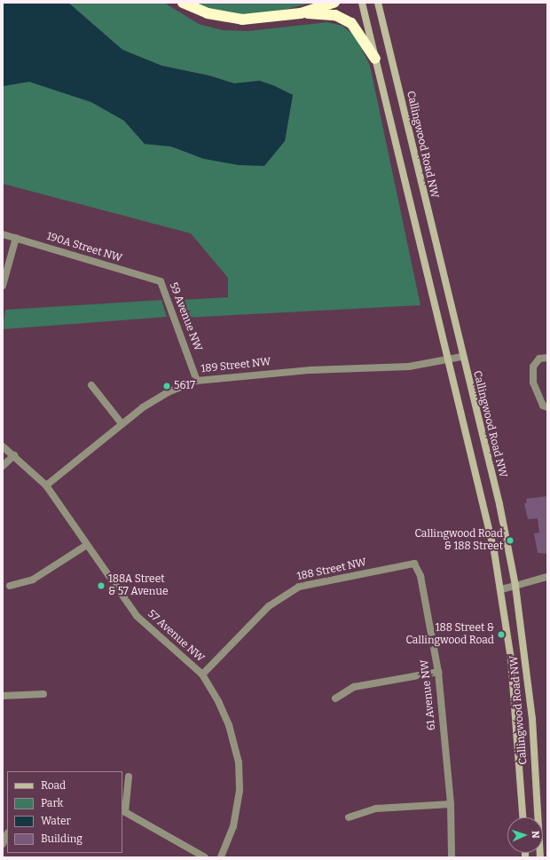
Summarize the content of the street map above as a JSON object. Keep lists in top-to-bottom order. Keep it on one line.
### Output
{"streets":{"main road":["Callingwood Road NW"],"street":["190A Street NW","59 Avenue NW","189 Street NW","188 Street NW","57 Avenue NW","61 Avenue NW"]},"crossings":[["Callingwood Road NW","189 Street NW"],["190A Street NW","59 Avenue NW"],["59 Avenue NW","189 Street NW"],["189 Street NW","57 Avenue NW"],["188 Street NW","57 Avenue NW"],["188 Street NW","61 Avenue NW"]],"places":["5617","Callingwood Road & 188 Street","188A Street & 57 Avenue","188 Street & Callingwood Road"],"legend":["Road","Park","Water","Building"],"north":"right"}
